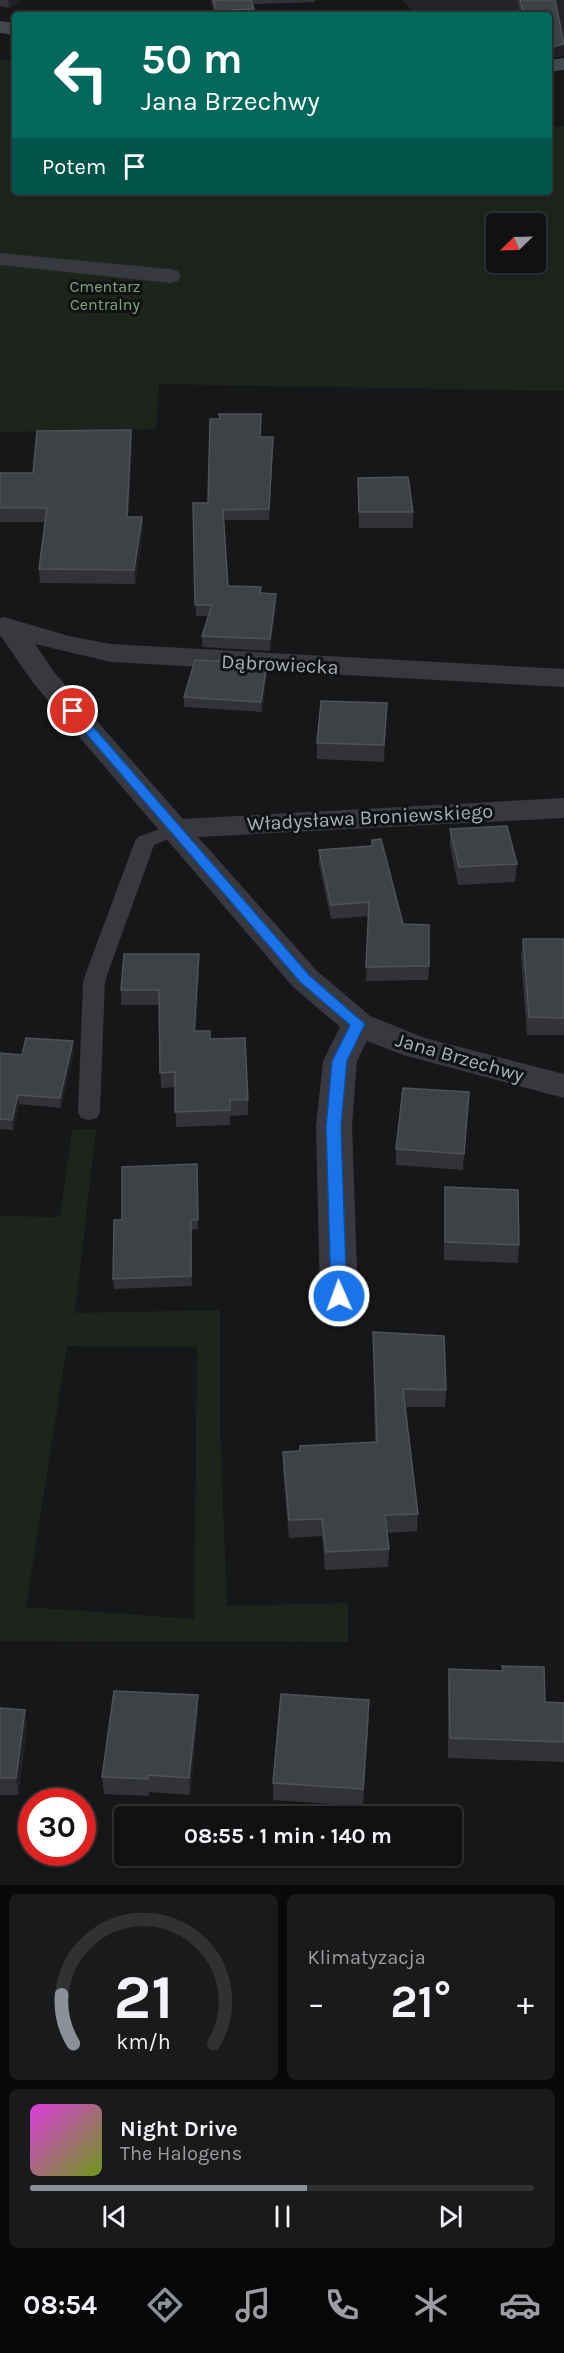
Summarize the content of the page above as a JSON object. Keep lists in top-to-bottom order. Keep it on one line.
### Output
{"streets":{"street":["Dąbrowiecka","Władysława Broniewskiego","Jana Brzechwy"]},"crossings":[["Dąbrowiecka","Jana Brzechwy"],["Władysława Broniewskiego","Jana Brzechwy"]],"parks":["Cmentarz Centralny"],"north":"bottom left","page":{"turn":["50 m","Jana Brzechwy"],"then":"Potem","limit":"30","trip":"08:55 · 1 min · 140 m","tile":"Klimatyzacja","heat":["−","21°","+"],"song":["Night Drive","The Halogens"],"tabs":"08:54","gauge":["21","km/h"]}}
